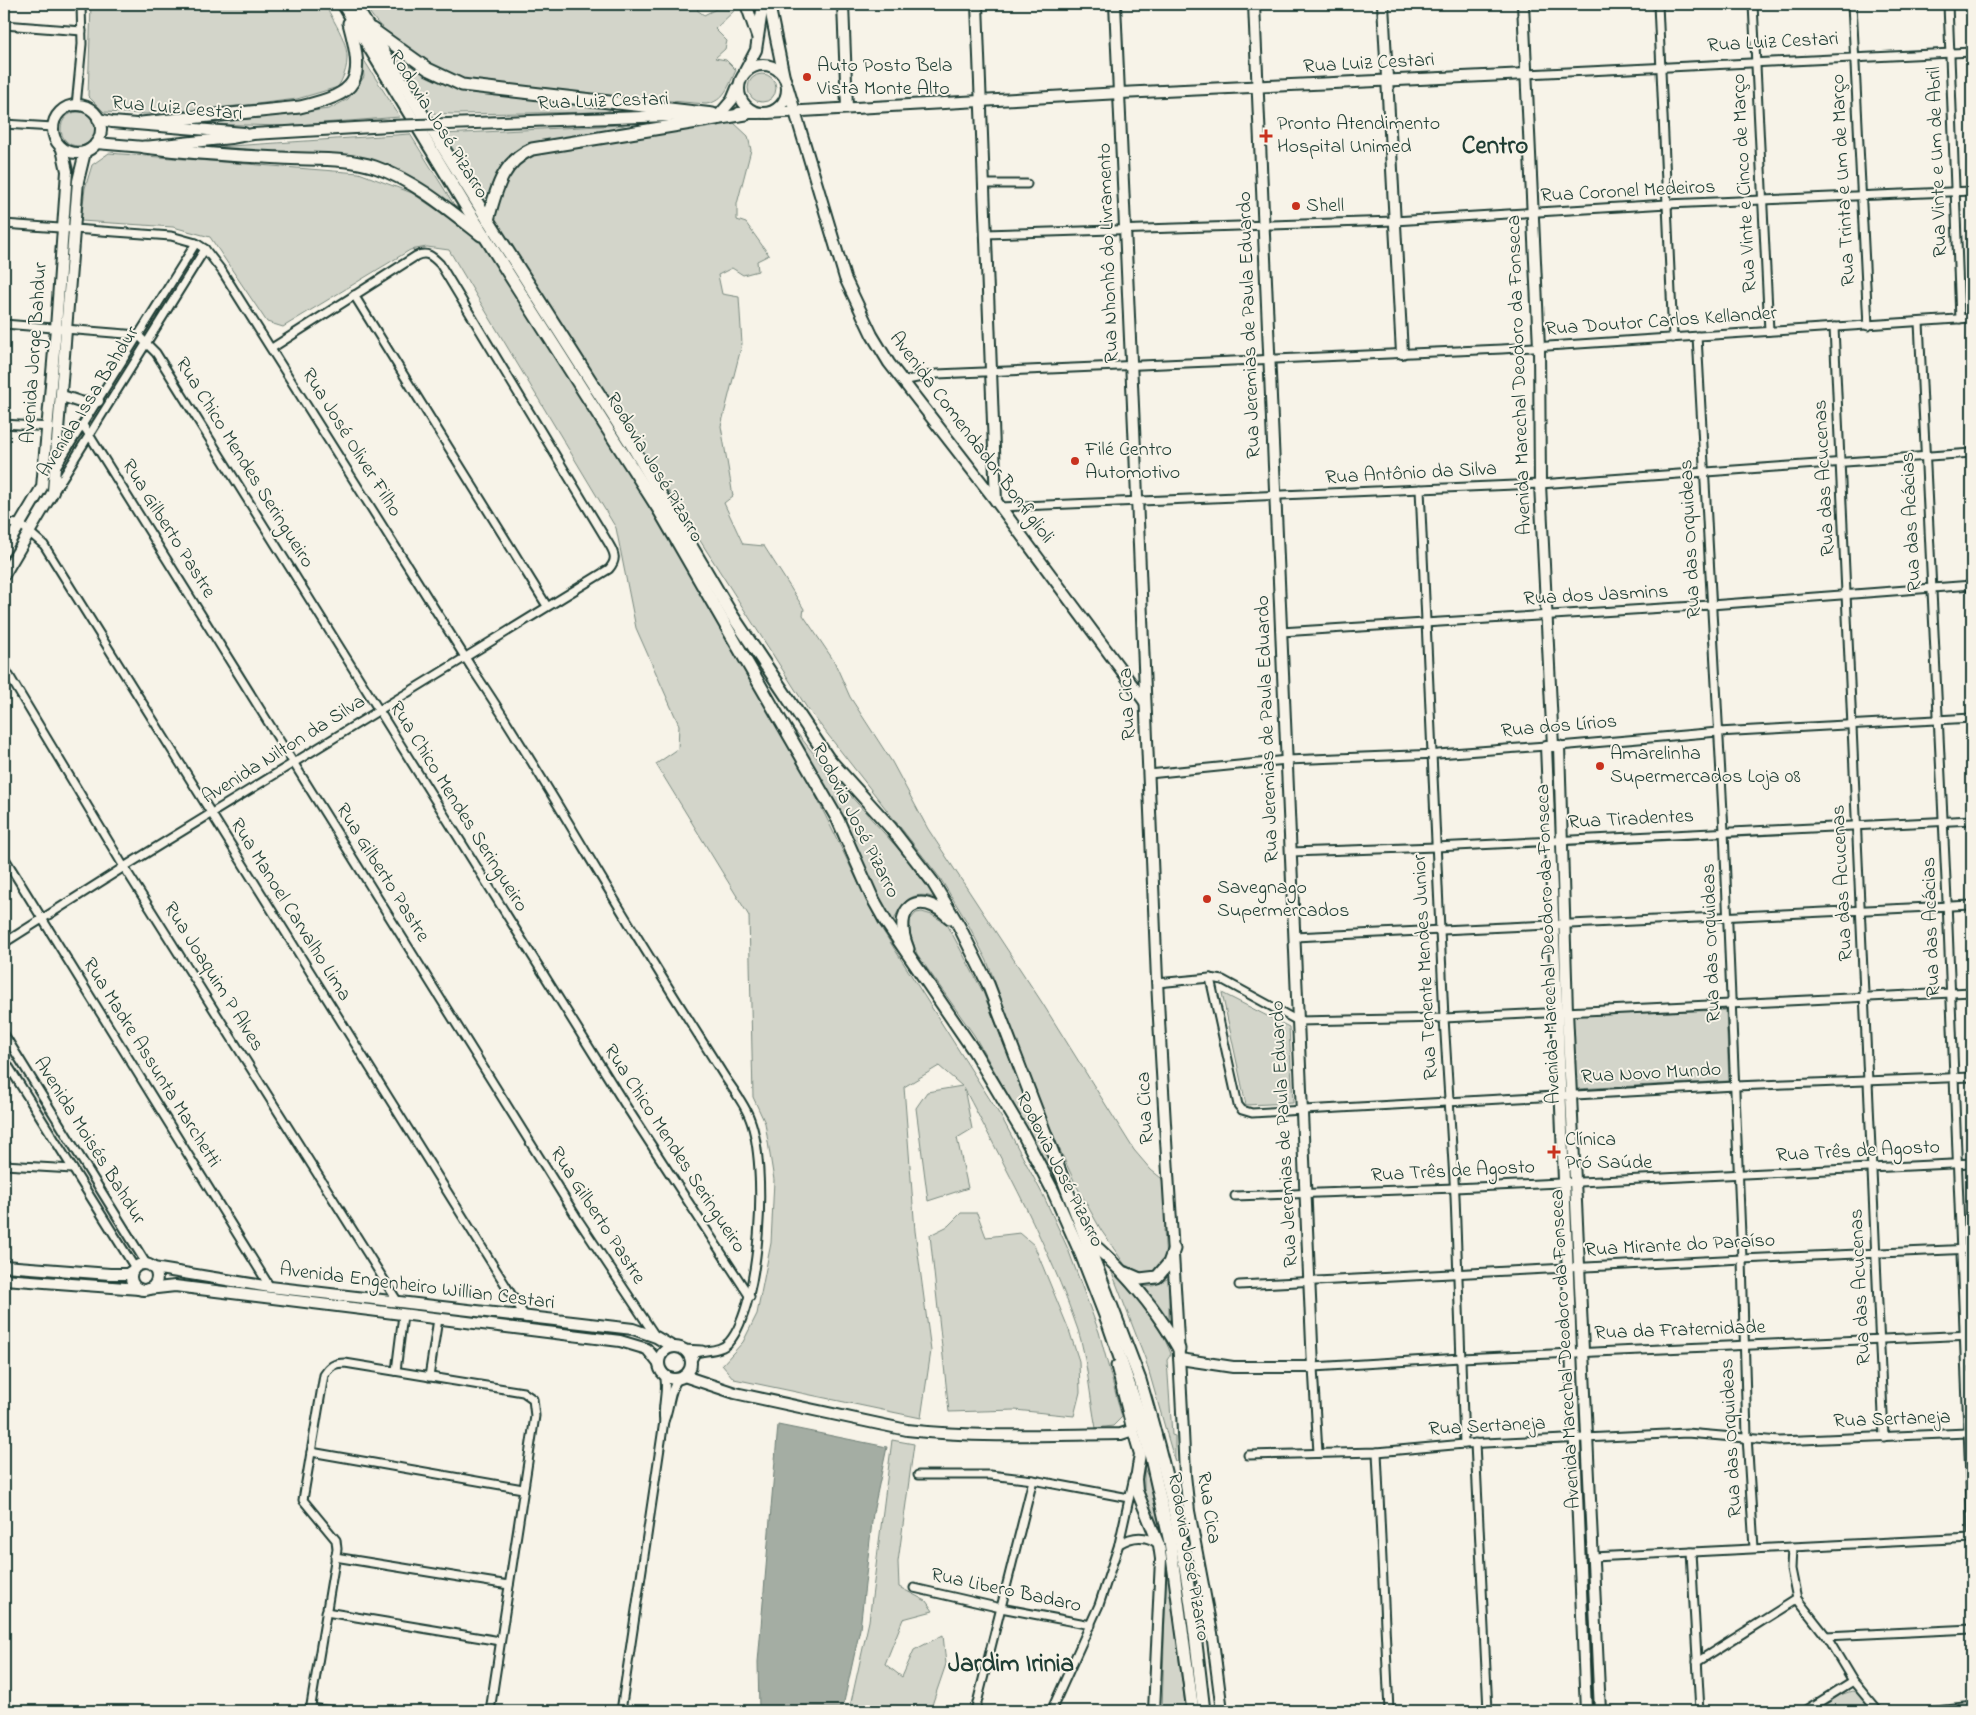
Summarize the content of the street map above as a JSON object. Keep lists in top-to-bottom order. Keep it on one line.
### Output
{"streets":{"main road":["Rodovia José Pizarro"],"street":["Rua Luiz Cestari","Rua Vinte e Um de Abril","Rua Trinta e Um de Março","Rua Vinte e Cinco de Março","Rua Coronel Medeiros","Rua Nhonhô do Livramento","Rua Doutor Carlos Kellander","Rua Jeremias de Paula Eduardo","Avenida Jorge Bahdur","Avenida Marechal Deodoro da Fonseca","Avenida Issa Bahdur","Avenida Comendador Bonfiglioli","Rua José Oliver Filho","Rua Chico Mendes Seringueiro","Rua Antônio da Silva","Rua das Acucenas","Rua das Acácias","Rua Gilberto Pastre","Rua das Orquideas","Rua dos Jasmins","Rua Cica","Rua dos Lírios","Avenida Nilton da Silva","Rua Tiradentes","Rua Manoel Carvalho Lima","Rua Tenente Mendes Junior","Rua Joaquim P Alves","Rua Madre Assunta Marchetti","Rua Novo Mundo","Avenida Moisés Bahdur","Rua Três de Agosto","Rua Mirante do Paraíso","Avenida Engenheiro Willian Cestari","Rua da Fraternidade","Rua Sertaneja","Rua Libero Badaro"]},"crossings":[["Rua Luiz Cestari","Rua Vinte e Um de Abril"],["Rua Luiz Cestari","Rua Trinta e Um de Março"],["Rua Luiz Cestari","Rua Vinte e Cinco de Março"],["Rua Luiz Cestari","Rua Nhonhô do Livramento"],["Rua Luiz Cestari","Rua Jeremias de Paula Eduardo"],["Rua Luiz Cestari","Avenida Jorge Bahdur"],["Rua Luiz Cestari","Avenida Marechal Deodoro da Fonseca"],["Rua Luiz Cestari","Avenida Comendador Bonfiglioli"],["Rua Vinte e Um de Abril","Rua Coronel Medeiros"],["Rua Vinte e Um de Abril","Rua Doutor Carlos Kellander"],["Rua Trinta e Um de Março","Rua Coronel Medeiros"],["Rua Trinta e Um de Março","Rua Doutor Carlos Kellander"],["Rua Vinte e Cinco de Março","Rua Coronel Medeiros"],["Rua Vinte e Cinco de Março","Rua Doutor Carlos Kellander"],["Rua Coronel Medeiros","Rua Nhonhô do Livramento"],["Rua Coronel Medeiros","Rua Jeremias de Paula Eduardo"],["Rua Coronel Medeiros","Avenida Marechal Deodoro da Fonseca"],["Rua Nhonhô do Livramento","Rua Doutor Carlos Kellander"],["Rua Nhonhô do Livramento","Rua Antônio da Silva"],["Rua Nhonhô do Livramento","Rua Cica"],["Rua Doutor Carlos Kellander","Rua Jeremias de Paula Eduardo"],["Rua Doutor Carlos Kellander","Avenida Marechal Deodoro da Fonseca"],["Rua Doutor Carlos Kellander","Avenida Comendador Bonfiglioli"],["Rua Doutor Carlos Kellander","Rua das Acucenas"],["Rua Doutor Carlos Kellander","Rua das Acácias"],["Rua Doutor Carlos Kellander","Rua das Orquideas"],["Rua Jeremias de Paula Eduardo","Rua Antônio da Silva"],["Rua Jeremias de Paula Eduardo","Rua dos Jasmins"],["Rua Jeremias de Paula Eduardo","Rua dos Lírios"],["Rua Jeremias de Paula Eduardo","Rua Tiradentes"],["Rua Jeremias de Paula Eduardo","Rua Novo Mundo"],["Rua Jeremias de Paula Eduardo","Rua Três de Agosto"],["Rua Jeremias de Paula Eduardo","Rua Mirante do Paraíso"],["Rua Jeremias de Paula Eduardo","Rua da Fraternidade"],["Rua Jeremias de Paula Eduardo","Rua Sertaneja"],["Avenida Jorge Bahdur","Avenida Issa Bahdur"],["Avenida Jorge Bahdur","Rua José Oliver Filho"],["Avenida Jorge Bahdur","Rua Manoel Carvalho Lima"],["Avenida Marechal Deodoro da Fonseca","Rua Antônio da Silva"],["Avenida Marechal Deodoro da Fonseca","Rua dos Jasmins"],["Avenida Marechal Deodoro da Fonseca","Rua dos Lírios"],["Avenida Marechal Deodoro da Fonseca","Rua Tiradentes"],["Avenida Marechal Deodoro da Fonseca","Rua Novo Mundo"],["Avenida Marechal Deodoro da Fonseca","Rua Três de Agosto"],["Avenida Marechal Deodoro da Fonseca","Rua Mirante do Paraíso"],["Avenida Marechal Deodoro da Fonseca","Rua da Fraternidade"],["Avenida Marechal Deodoro da Fonseca","Rua Sertaneja"],["Avenida Issa Bahdur","Rua José Oliver Filho"],["Avenida Issa Bahdur","Rua Chico Mendes Seringueiro"],["Avenida Issa Bahdur","Rua Gilberto Pastre"],["Avenida Issa Bahdur","Rua Manoel Carvalho Lima"],["Avenida Comendador Bonfiglioli","Rua Antônio da Silva"],["Avenida Comendador Bonfiglioli","Rua Cica"],["Rua José Oliver Filho","Rua Chico Mendes Seringueiro"],["Rua José Oliver Filho","Avenida Nilton da Silva"],["Rua José Oliver Filho","Avenida Engenheiro Willian Cestari"],["Rua Chico Mendes Seringueiro","Avenida Nilton da Silva"],["Rua Antônio da Silva","Rua das Acucenas"],["Rua Antônio da Silva","Rua das Acácias"],["Rua Antônio da Silva","Rua das Orquideas"],["Rua Antônio da Silva","Rua Cica"],["Rua Antônio da Silva","Rua Tenente Mendes Junior"],["Rua das Acucenas","Rua dos Jasmins"],["Rua das Acucenas","Rua dos Lírios"],["Rua das Acucenas","Rua Tiradentes"],["Rua das Acucenas","Rua Novo Mundo"],["Rua das Acucenas","Rua Três de Agosto"],["Rua das Acucenas","Rua Mirante do Paraíso"],["Rua das Acucenas","Rua da Fraternidade"],["Rua das Acucenas","Rua Sertaneja"],["Rua das Acácias","Rua dos Jasmins"],["Rua das Acácias","Rua dos Lírios"],["Rua das Acácias","Rua Tiradentes"],["Rua das Acácias","Rua Novo Mundo"],["Rua das Acácias","Rua Três de Agosto"],["Rua das Acácias","Rua Mirante do Paraíso"],["Rua das Acácias","Rua da Fraternidade"],["Rua das Acácias","Rua Sertaneja"],["Rua Gilberto Pastre","Avenida Nilton da Silva"],["Rua Gilberto Pastre","Avenida Engenheiro Willian Cestari"],["Rua das Orquideas","Rua dos Jasmins"],["Rua das Orquideas","Rua dos Lírios"],["Rua das Orquideas","Rua Tiradentes"],["Rua das Orquideas","Rua Novo Mundo"],["Rua das Orquideas","Rua Três de Agosto"],["Rua das Orquideas","Rua Mirante do Paraíso"],["Rua das Orquideas","Rua da Fraternidade"],["Rua das Orquideas","Rua Sertaneja"],["Rua dos Jasmins","Rua Tenente Mendes Junior"],["Rua Cica","Rua dos Lírios"],["Rua Cica","Rua da Fraternidade"],["Rua dos Lírios","Rua Tenente Mendes Junior"],["Avenida Nilton da Silva","Rua Manoel Carvalho Lima"],["Avenida Nilton da Silva","Rua Joaquim P Alves"],["Avenida Nilton da Silva","Rua Madre Assunta Marchetti"],["Rua Tiradentes","Rua Tenente Mendes Junior"],["Rua Manoel Carvalho Lima","Avenida Engenheiro Willian Cestari"],["Rua Tenente Mendes Junior","Rua Novo Mundo"],["Rua Tenente Mendes Junior","Rua Três de Agosto"],["Rua Tenente Mendes Junior","Rua Mirante do Paraíso"],["Rua Tenente Mendes Junior","Rua da Fraternidade"],["Rua Tenente Mendes Junior","Rua Sertaneja"],["Rua Joaquim P Alves","Avenida Engenheiro Willian Cestari"],["Rua Madre Assunta Marchetti","Avenida Engenheiro Willian Cestari"],["Avenida Moisés Bahdur","Avenida Engenheiro Willian Cestari"]],"districts":["Centro","Jardim Irinia"],"places":{"other":["Auto Posto Bela Vista Monte Alto","Shell","Filé Centro Automotivo","Amarelinha Supermercados Loja 08","Savegnago Supermercados"],"health":["Pronto Atendimento Hospital Unimed","Clínica Pró Saúde"]}}
